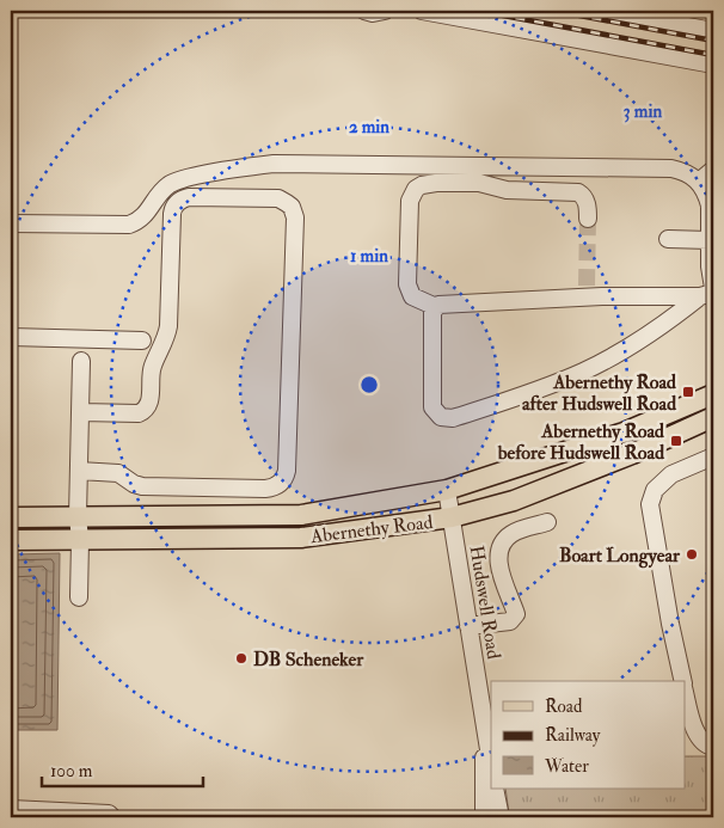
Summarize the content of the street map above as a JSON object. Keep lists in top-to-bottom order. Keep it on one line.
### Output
{"streets":{"main road":["Abernethy Road"],"street":["Hudswell Road"]},"crossings":[["Abernethy Road","Hudswell Road"]],"places":{"transit":["Abernethy Road after Hudswell Road","Abernethy Road before Hudswell Road"],"other":["Boart Longyear","DB Scheneker"]},"legend":["Road","Railway","Water"],"scale_bar":"100 m","rings":["3 min","2 min","1 min"]}
